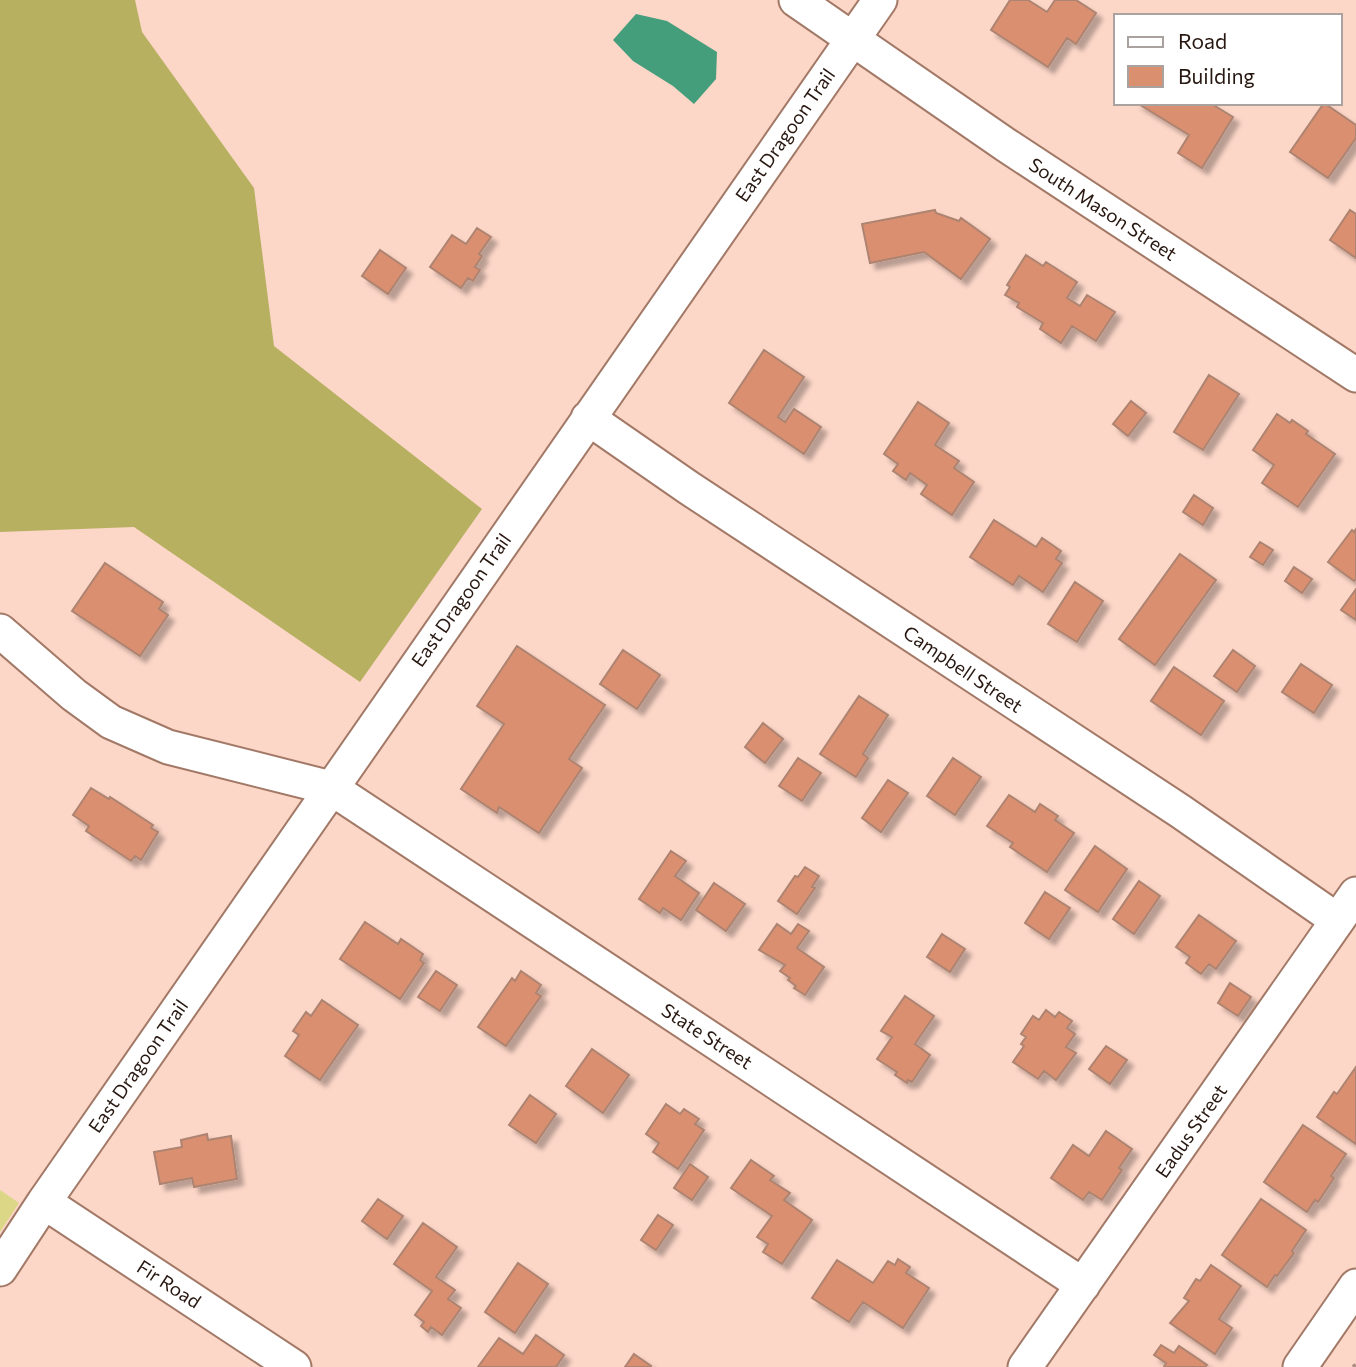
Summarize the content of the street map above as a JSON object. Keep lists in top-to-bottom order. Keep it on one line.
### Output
{"streets":{"street":["East Dragoon Trail","South Mason Street","Campbell Street","State Street","Eadus Street","Fir Road"]},"crossings":[["East Dragoon Trail","South Mason Street"],["East Dragoon Trail","Campbell Street"],["East Dragoon Trail","State Street"],["East Dragoon Trail","Fir Road"],["Campbell Street","Eadus Street"],["State Street","Eadus Street"]],"legend":["Road","Building"]}
